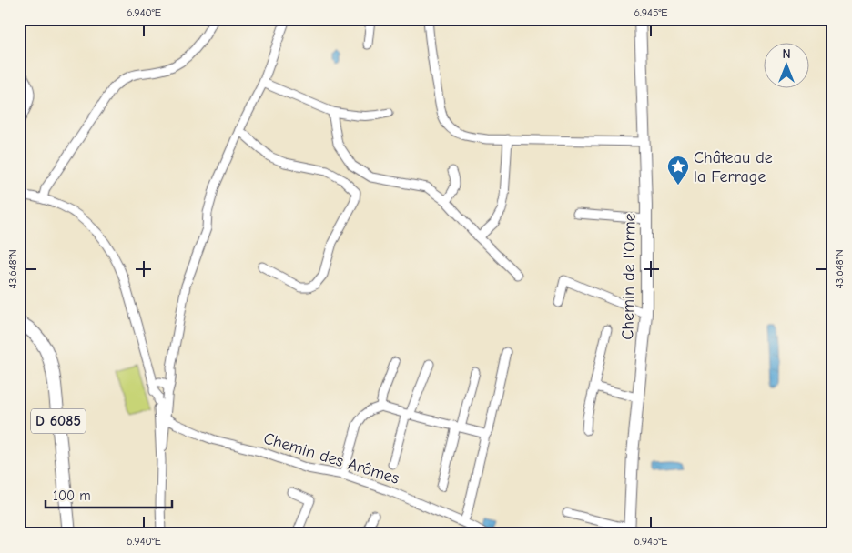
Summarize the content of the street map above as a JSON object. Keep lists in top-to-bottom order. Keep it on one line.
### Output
{"streets":{"main road":["D 6085"],"street":["Chemin de l'Orme","Chemin des Arômes"]},"places":{"place":["Château de la Ferrage"]},"scale_bar":"100 m","north":"top","coordinates":["6.940°E","6.945°E","43.648°N"]}
